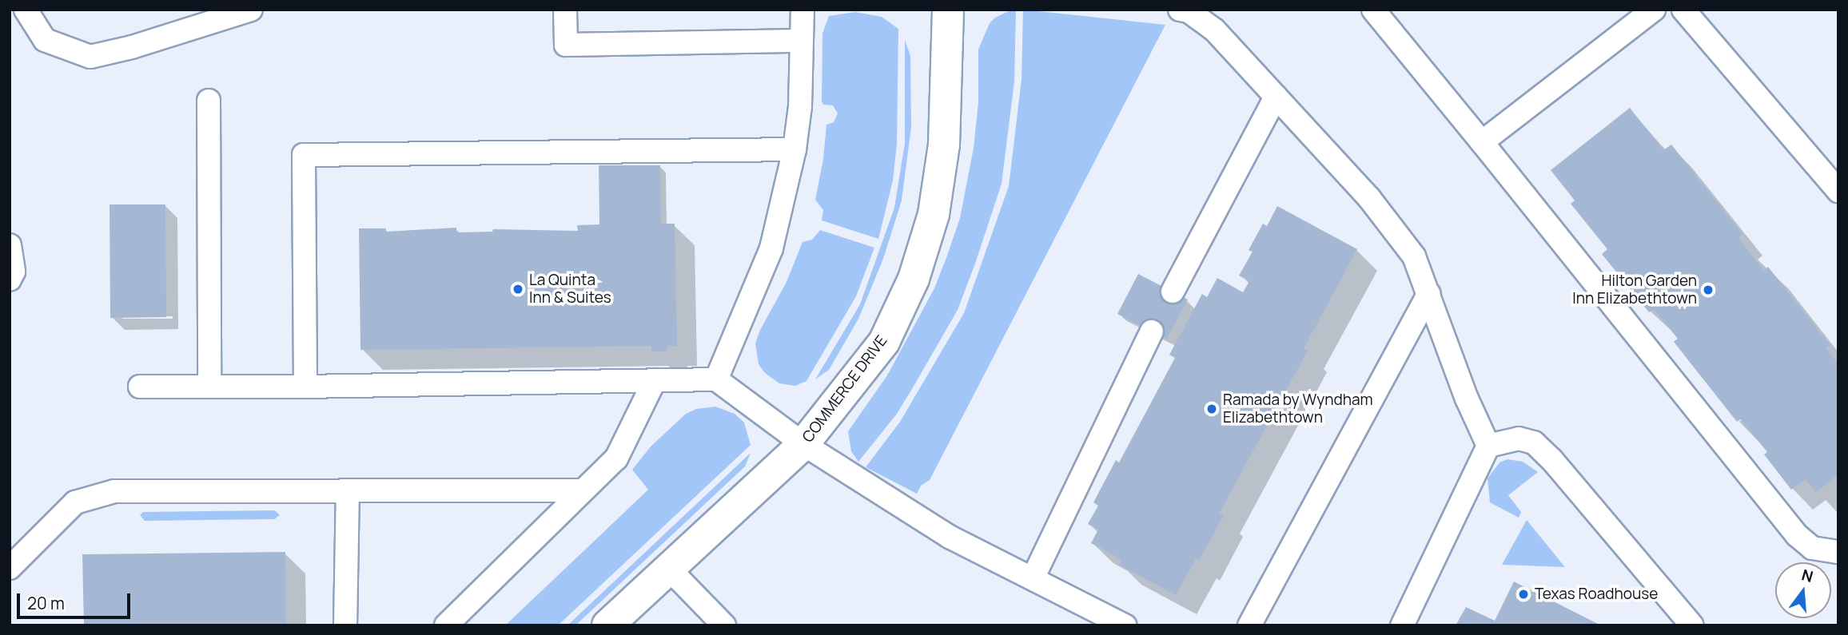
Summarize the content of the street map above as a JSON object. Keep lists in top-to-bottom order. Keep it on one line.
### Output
{"streets":{"street":["COMMERCE DRIVE"]},"places":["La Quinta Inn & Suites","Hilton Garden Inn Elizabethtown","Ramada by Wyndham Elizabethtown","Texas Roadhouse"],"scale_bar":"20 m","north":"top"}
